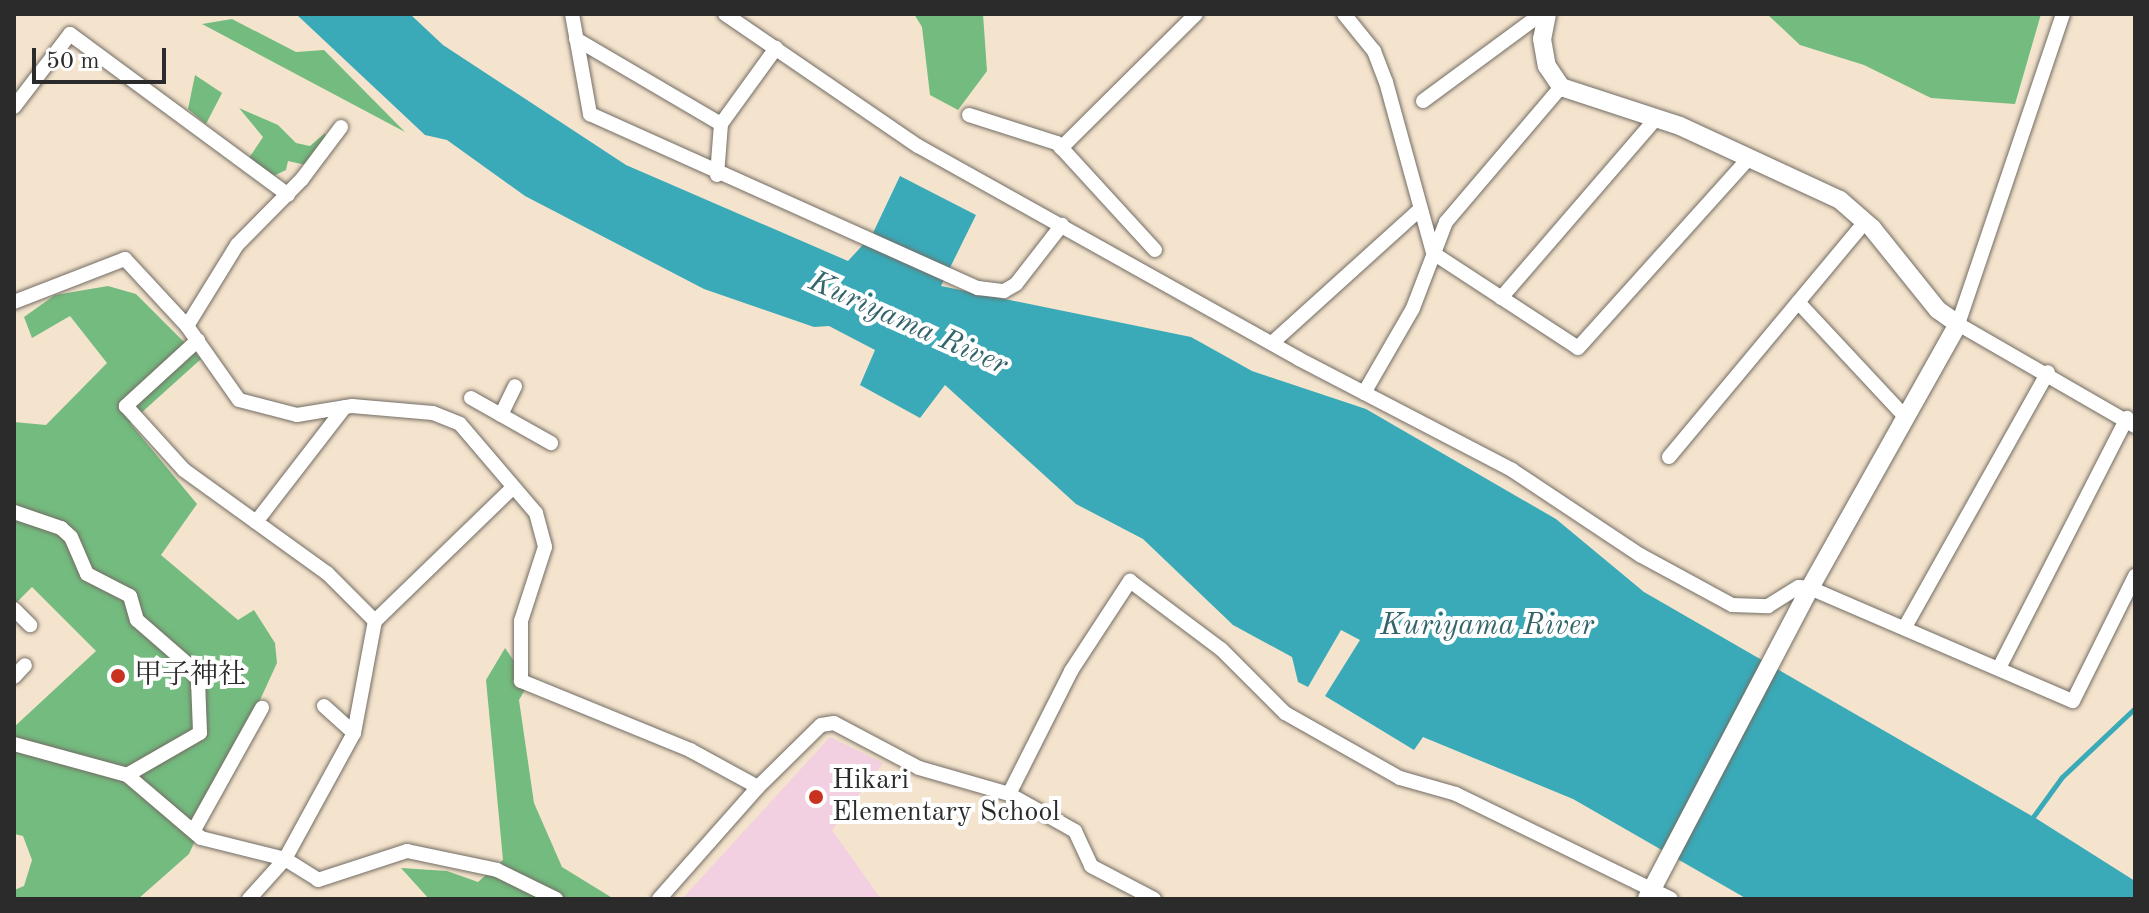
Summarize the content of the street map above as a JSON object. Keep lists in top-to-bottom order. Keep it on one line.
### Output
{"water":["Kuriyama River"],"places":["甲子神社","Hikari Elementary School"],"scale_bar":"50 m"}
